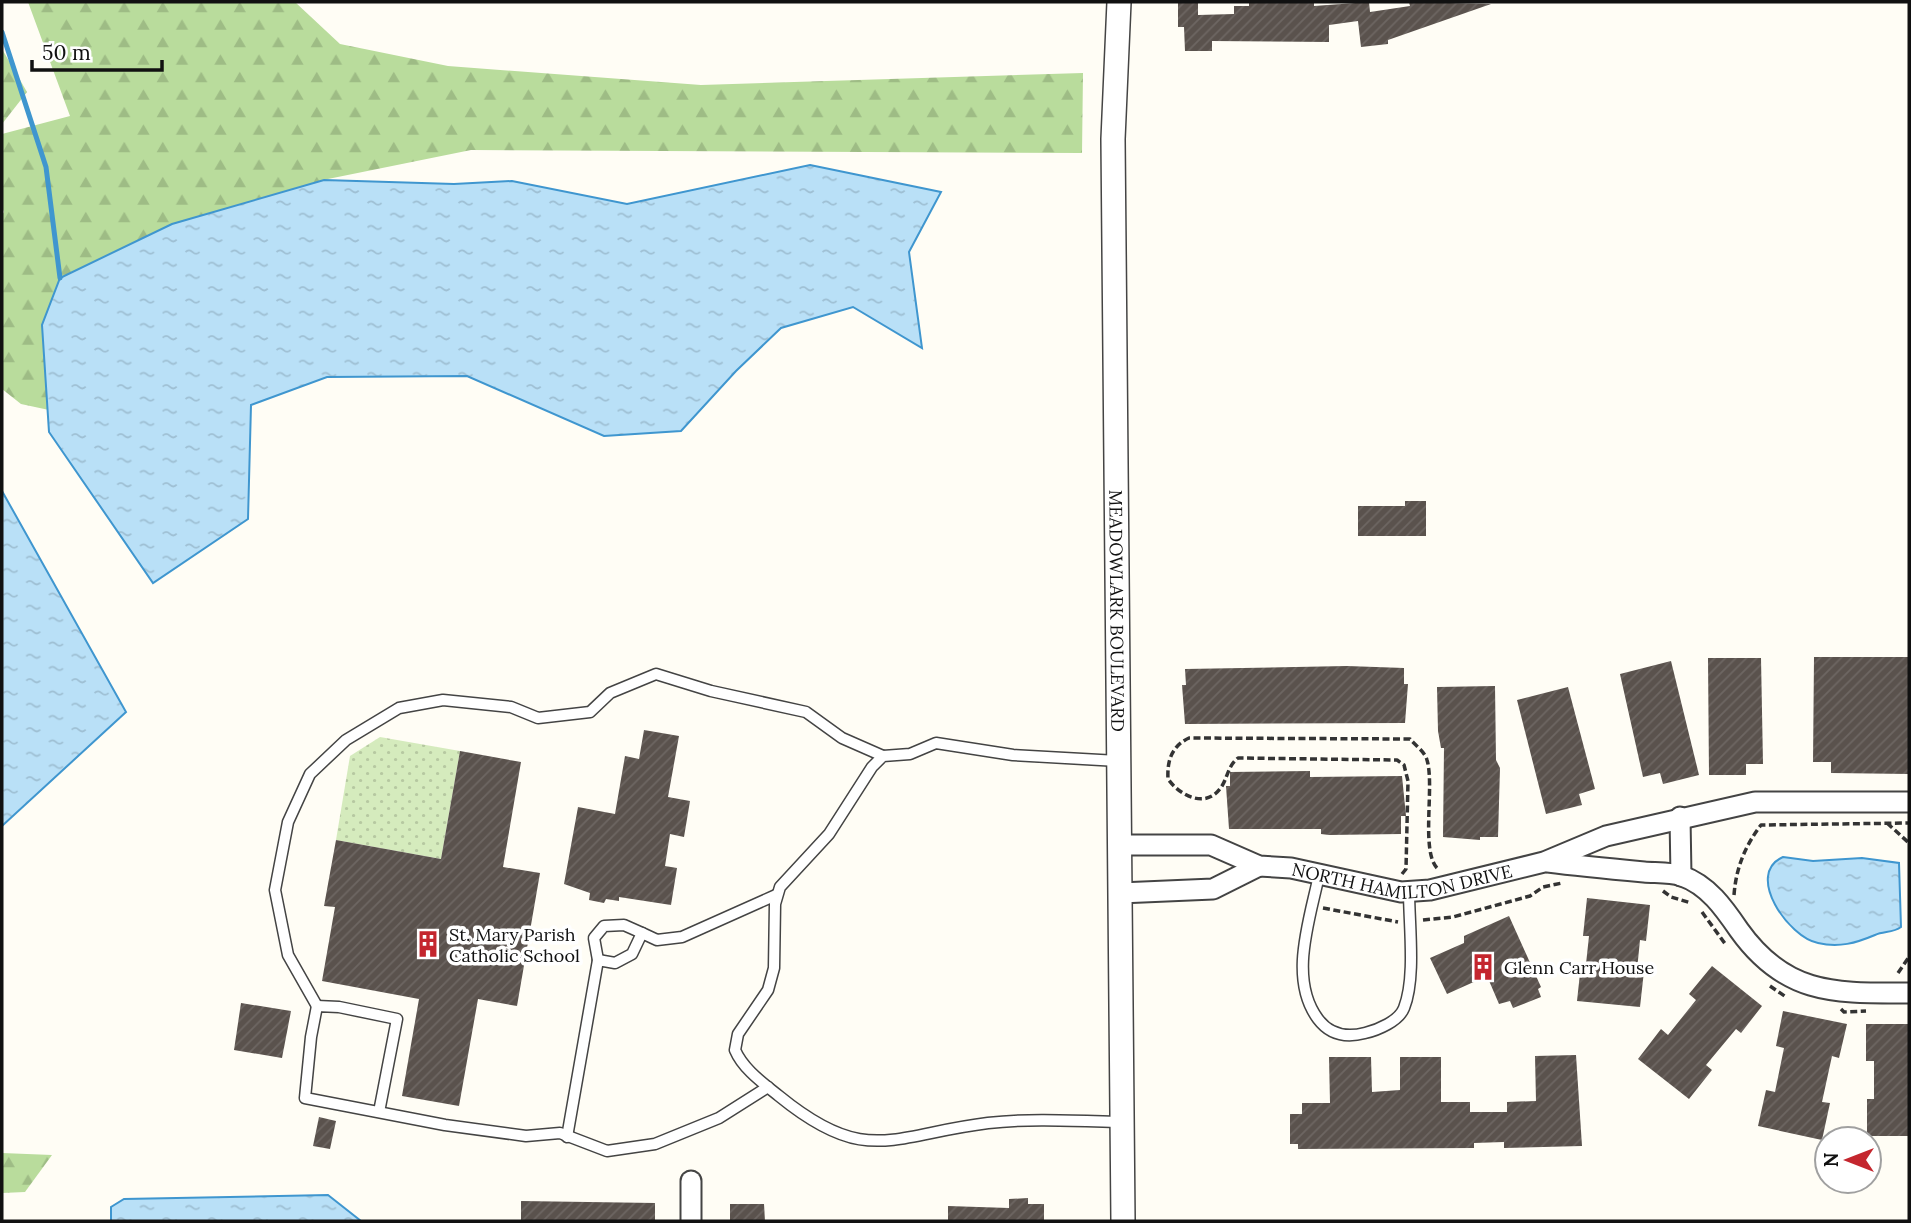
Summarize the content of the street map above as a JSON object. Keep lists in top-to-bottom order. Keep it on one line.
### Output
{"streets":{"street":["MEADOWLARK BOULEVARD","NORTH HAMILTON DRIVE"]},"crossings":[["MEADOWLARK BOULEVARD","NORTH HAMILTON DRIVE"]],"places":{"building":["St. Mary Parish Catholic School","Glenn Carr House"]},"scale_bar":"50 m","north":"left"}
